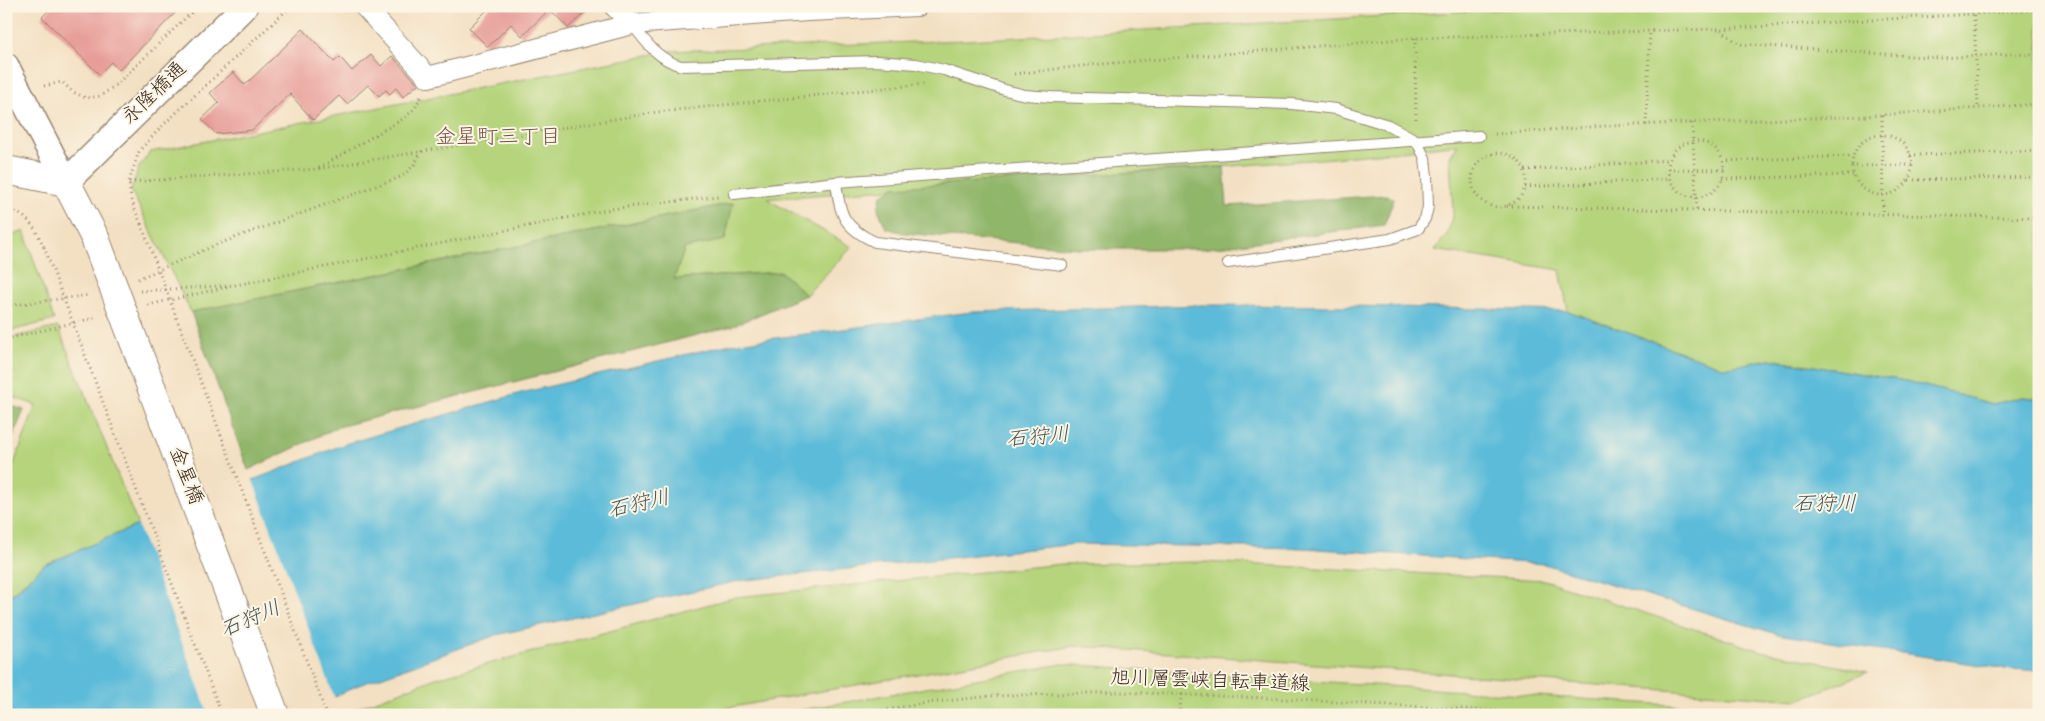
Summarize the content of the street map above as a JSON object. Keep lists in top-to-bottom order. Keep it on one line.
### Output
{"streets":{"main road":["金星橋"],"street":["永隆橋通"],"path":["旭川層雲峡自転車道線"]},"crossings":[["永隆橋通","金星橋"]],"districts":["金星町三丁目"],"water":["石狩川"]}
